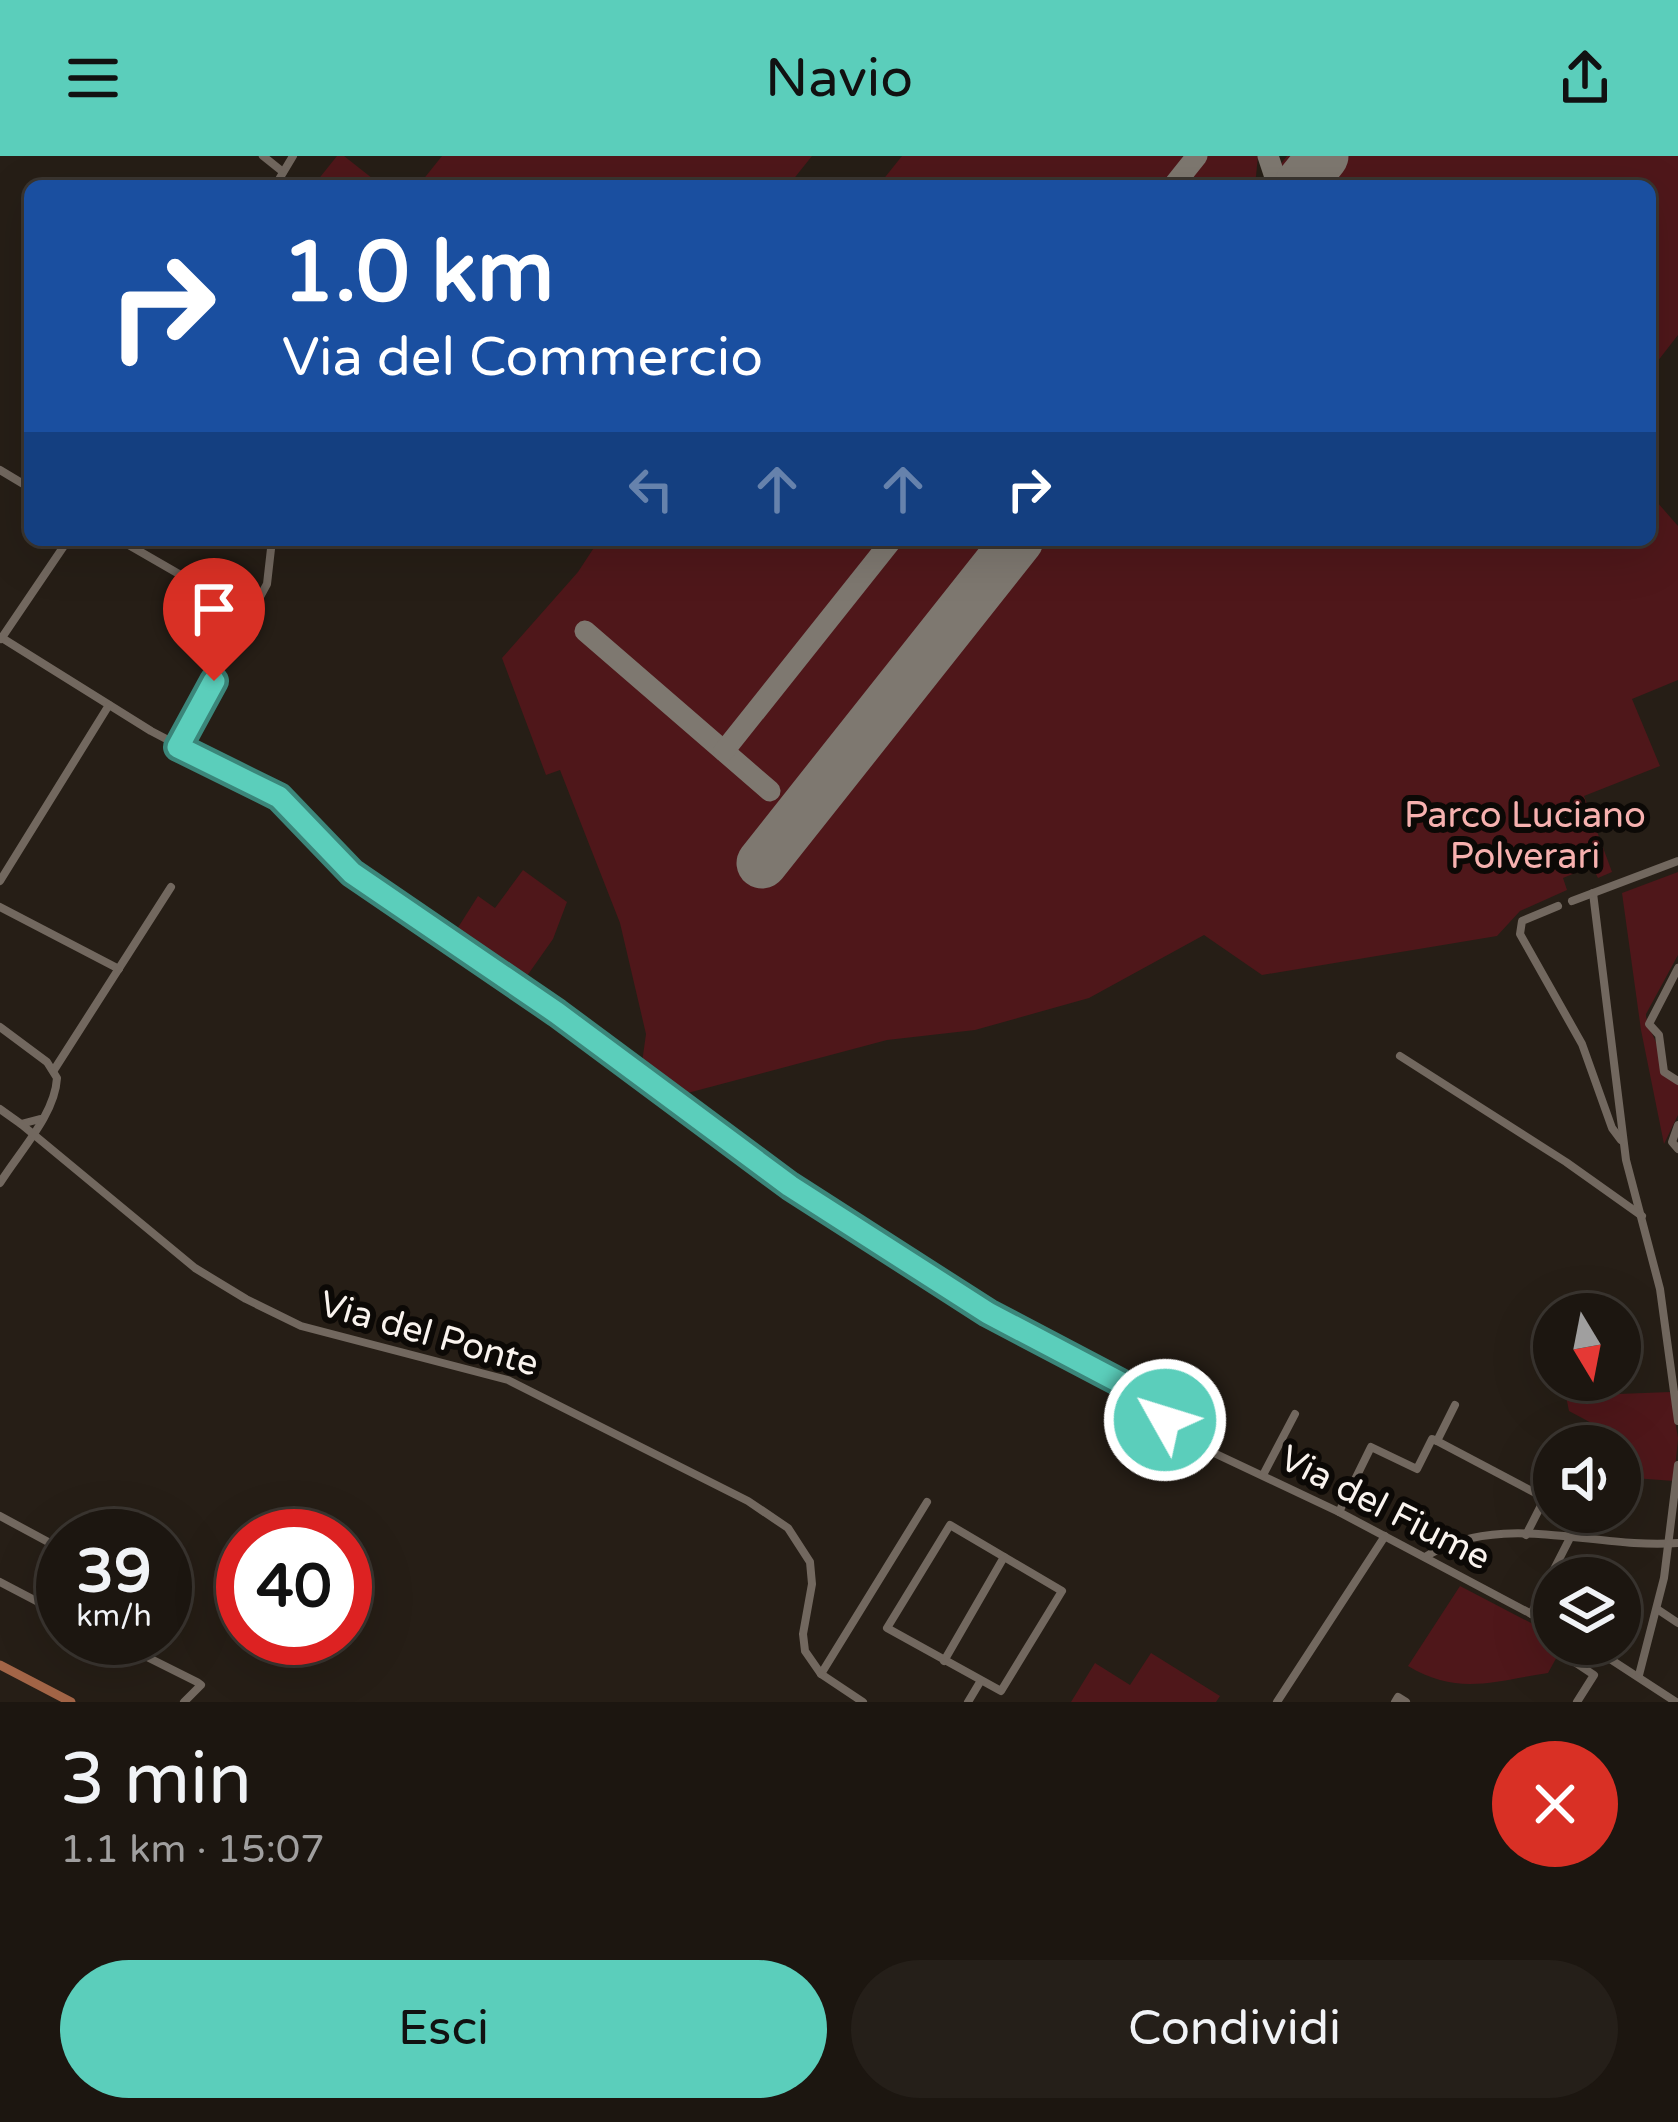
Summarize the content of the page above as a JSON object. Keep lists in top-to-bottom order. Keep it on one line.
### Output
{"streets":{"street":["Via del Ponte","Via del Fiume"]},"parks":["Parco Luciano Polverari"],"north":"bottom","page":{"header":"Navio","turn":["1.0 km","Via del Commercio"],"speed":"39 km/h","limit":"40","heading":["3 min","1.1 km · 15:07"],"buttons":["Esci","Condividi"]}}
